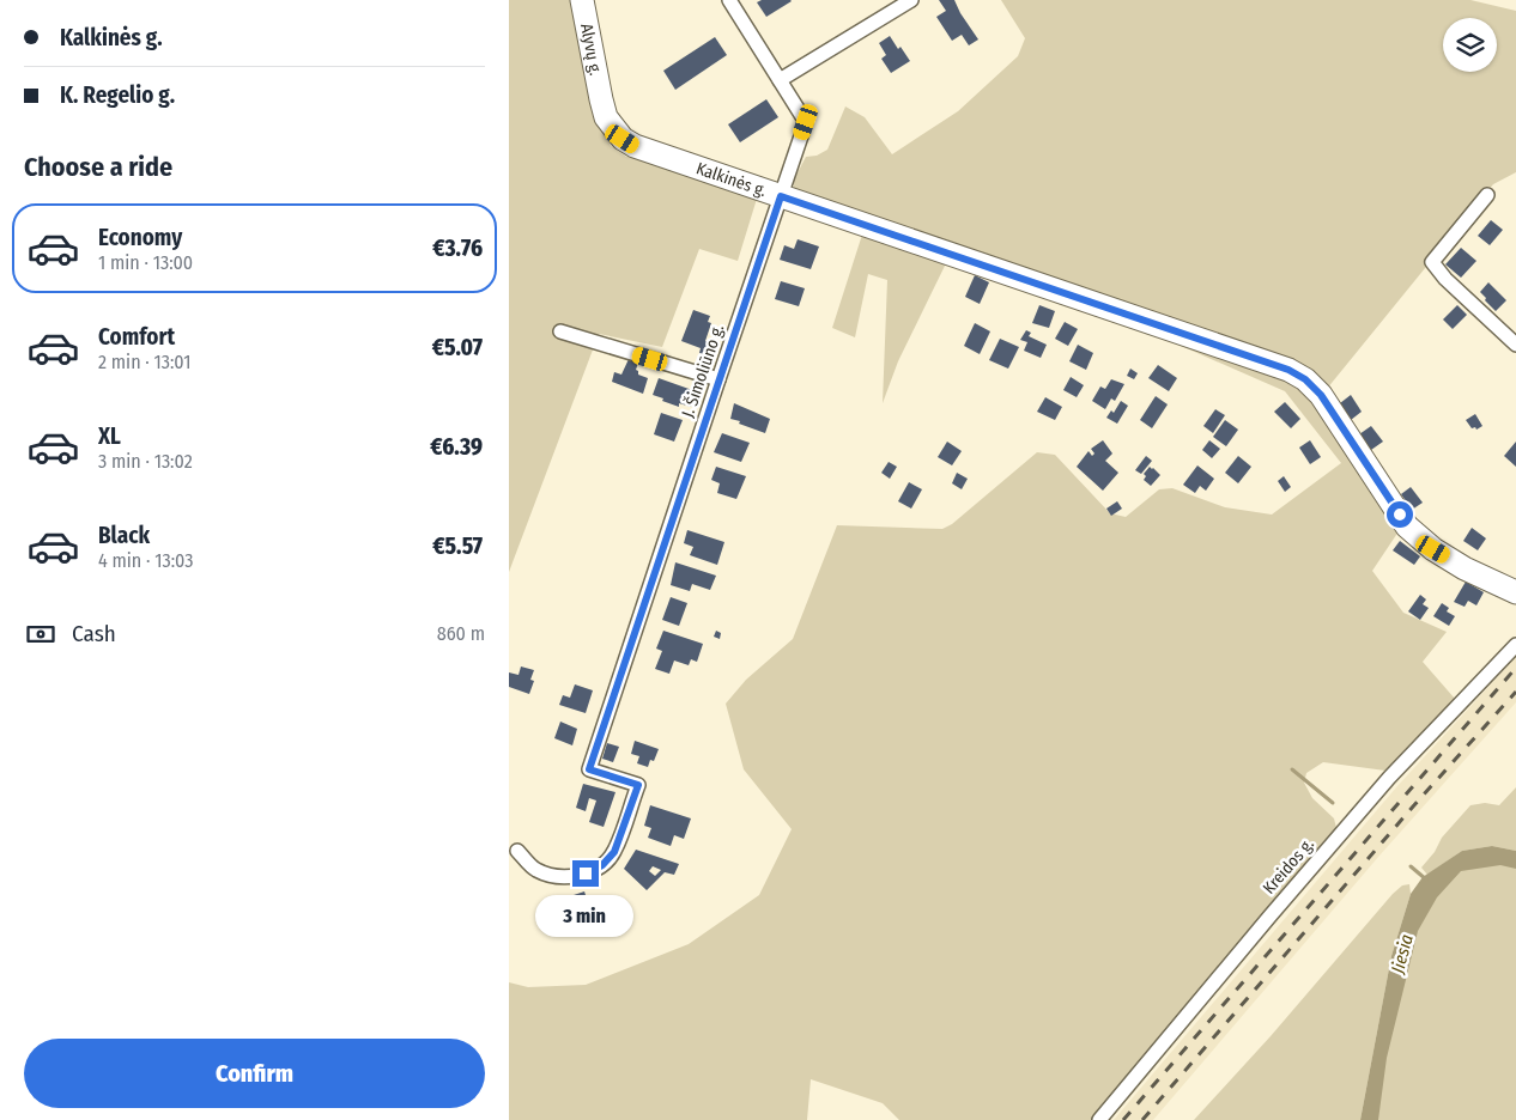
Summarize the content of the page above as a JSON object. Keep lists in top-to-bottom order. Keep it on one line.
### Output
{"streets":{"main road":["Alyvų g.","Kalkinės g."],"street":["J. Šimoliūno g.","Kreidos g."]},"crossings":[["Alyvų g.","Kalkinės g."],["Kalkinės g.","J. Šimoliūno g."]],"water":["Jiesia"],"page":{"banner":["Kalkinės g.","K. Regelio g."],"heading":"Choose a ride","list":[{"name":"Economy","note":"1 min · 13:00","value":"€3.76"},{"name":"Comfort","note":"2 min · 13:01","value":"€5.07"},{"name":"XL","note":"3 min · 13:02","value":"€6.39"},{"name":"Black","note":"4 min · 13:03","value":"€5.57"}],"pay":["Cash","860 m"],"bubble":"3 min","buttons":"Confirm"}}
